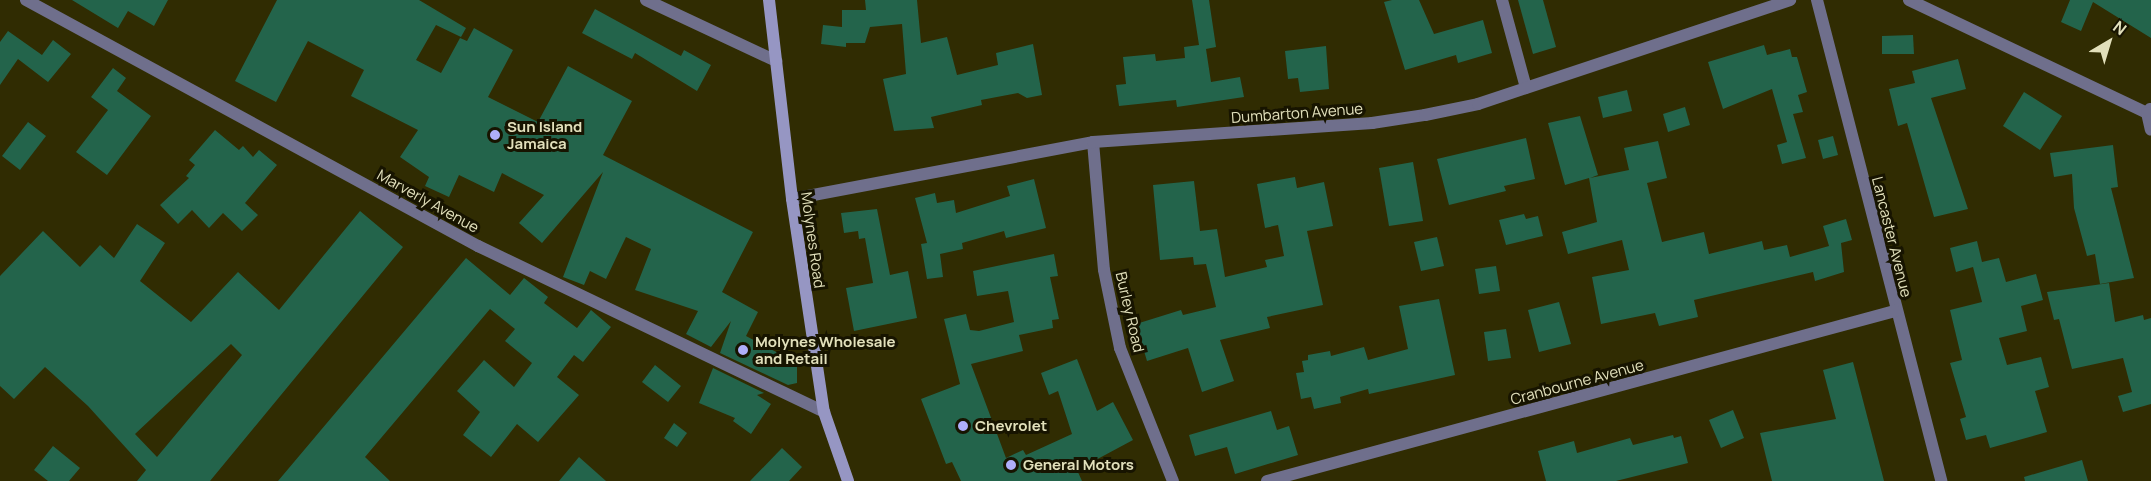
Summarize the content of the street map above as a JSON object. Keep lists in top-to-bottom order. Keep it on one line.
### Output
{"streets":{"main road":["Molynes Road"],"street":["Dumbarton Avenue","Marverly Avenue","Lancaster Avenue","Burley Road","Cranbourne Avenue"]},"crossings":[["Dumbarton Avenue","Molynes Road"],["Dumbarton Avenue","Burley Road"],["Marverly Avenue","Molynes Road"],["Lancaster Avenue","Cranbourne Avenue"]],"places":["Sun Island Jamaica","Molynes Wholesale and Retail","Chevrolet","General Motors"],"north":"top right"}
